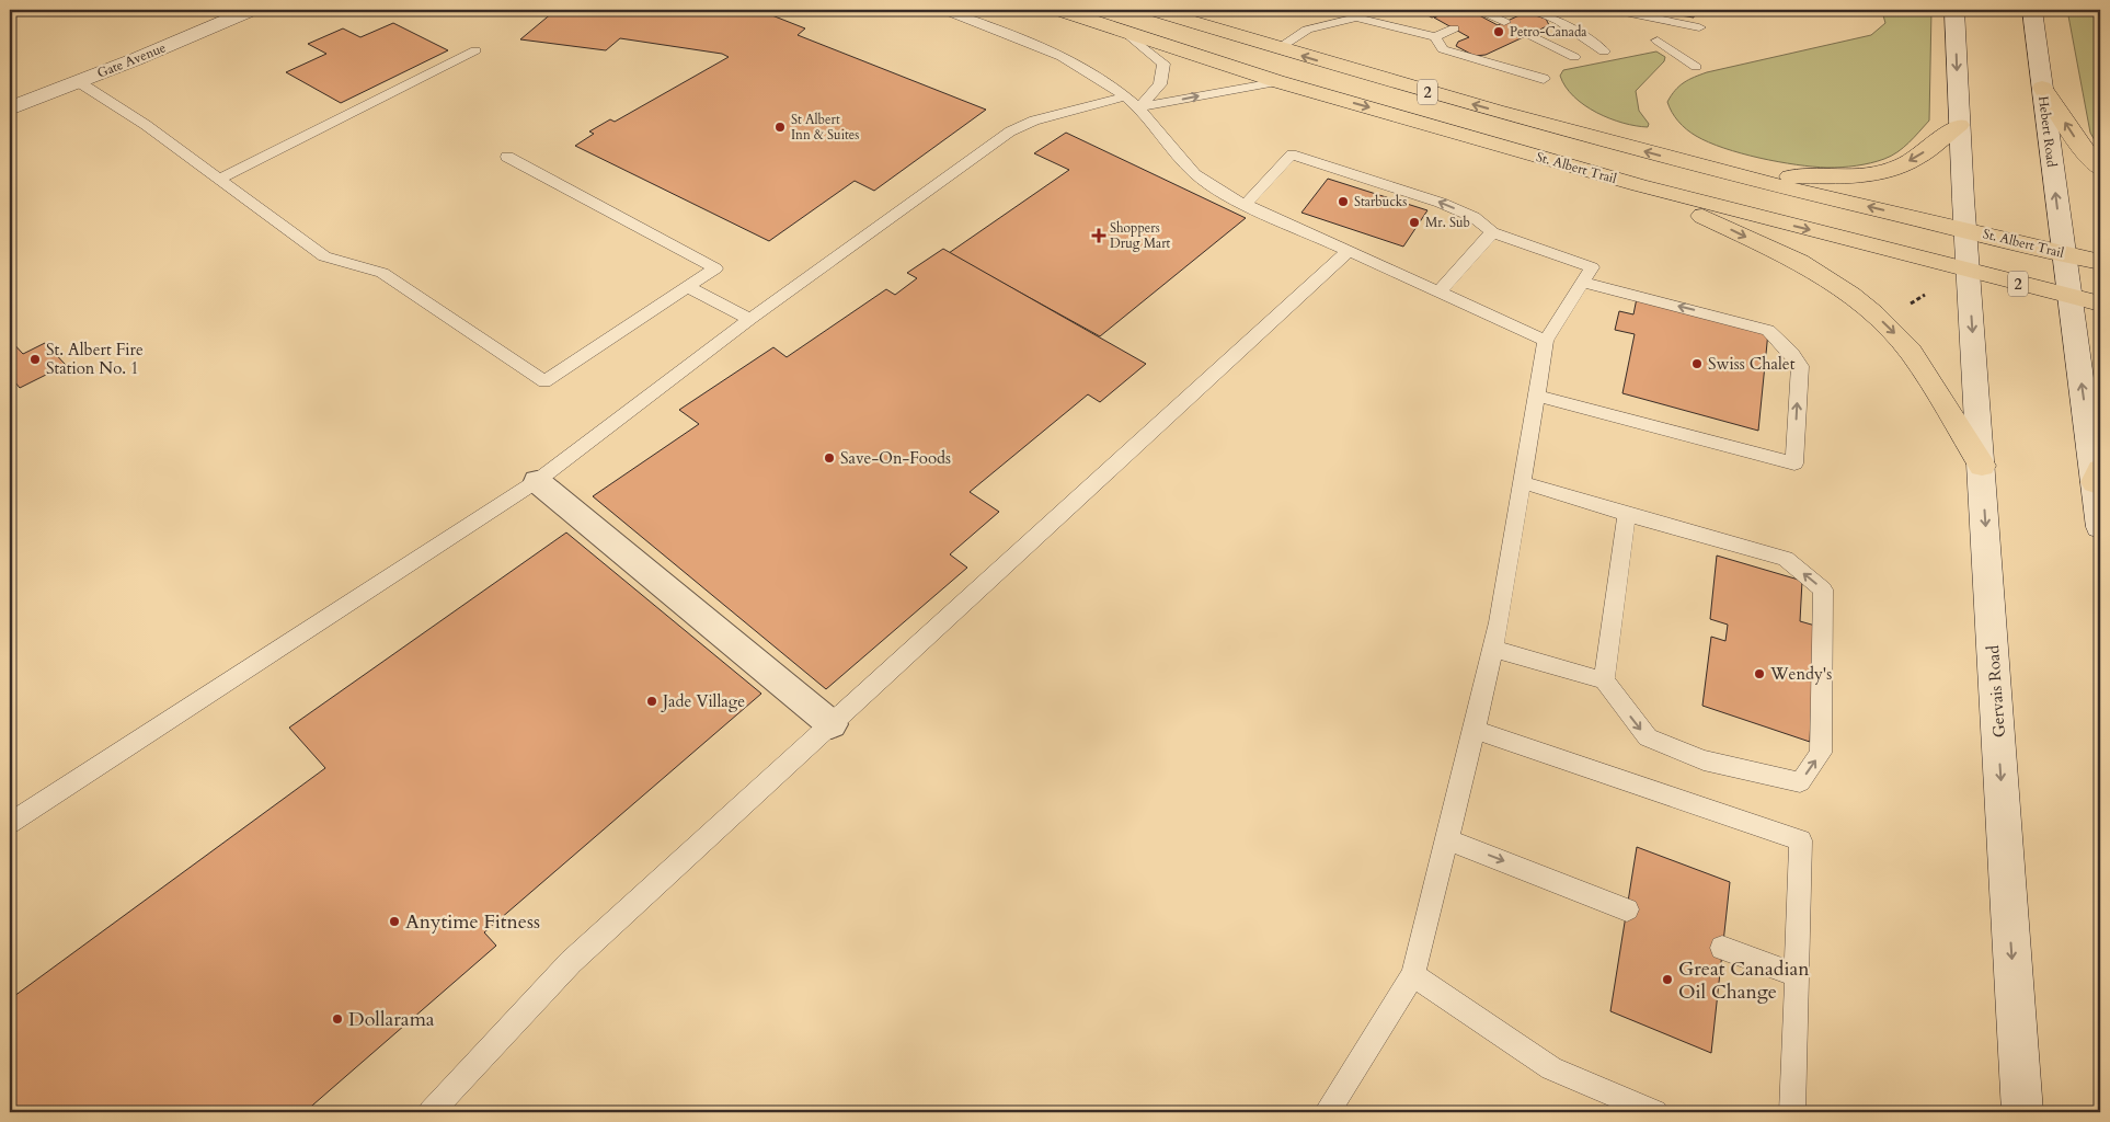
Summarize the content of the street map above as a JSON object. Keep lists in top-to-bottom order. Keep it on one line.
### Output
{"streets":{"main road":["Gate Avenue","2","Hebert Road","St. Albert Trail","Gervais Road"]},"crossings":[["Hebert Road","St. Albert Trail"],["St. Albert Trail","Gervais Road"]],"one_way":["Gervais Road"],"places":{"other":["Petro-Canada","St Albert Inn & Suites","Starbucks","Mr. Sub","St. Albert Fire Station No. 1","Swiss Chalet","Save-On-Foods","Wendy's","Jade Village","Anytime Fitness","Great Canadian Oil Change","Dollarama"],"health":["Shoppers Drug Mart"]}}
